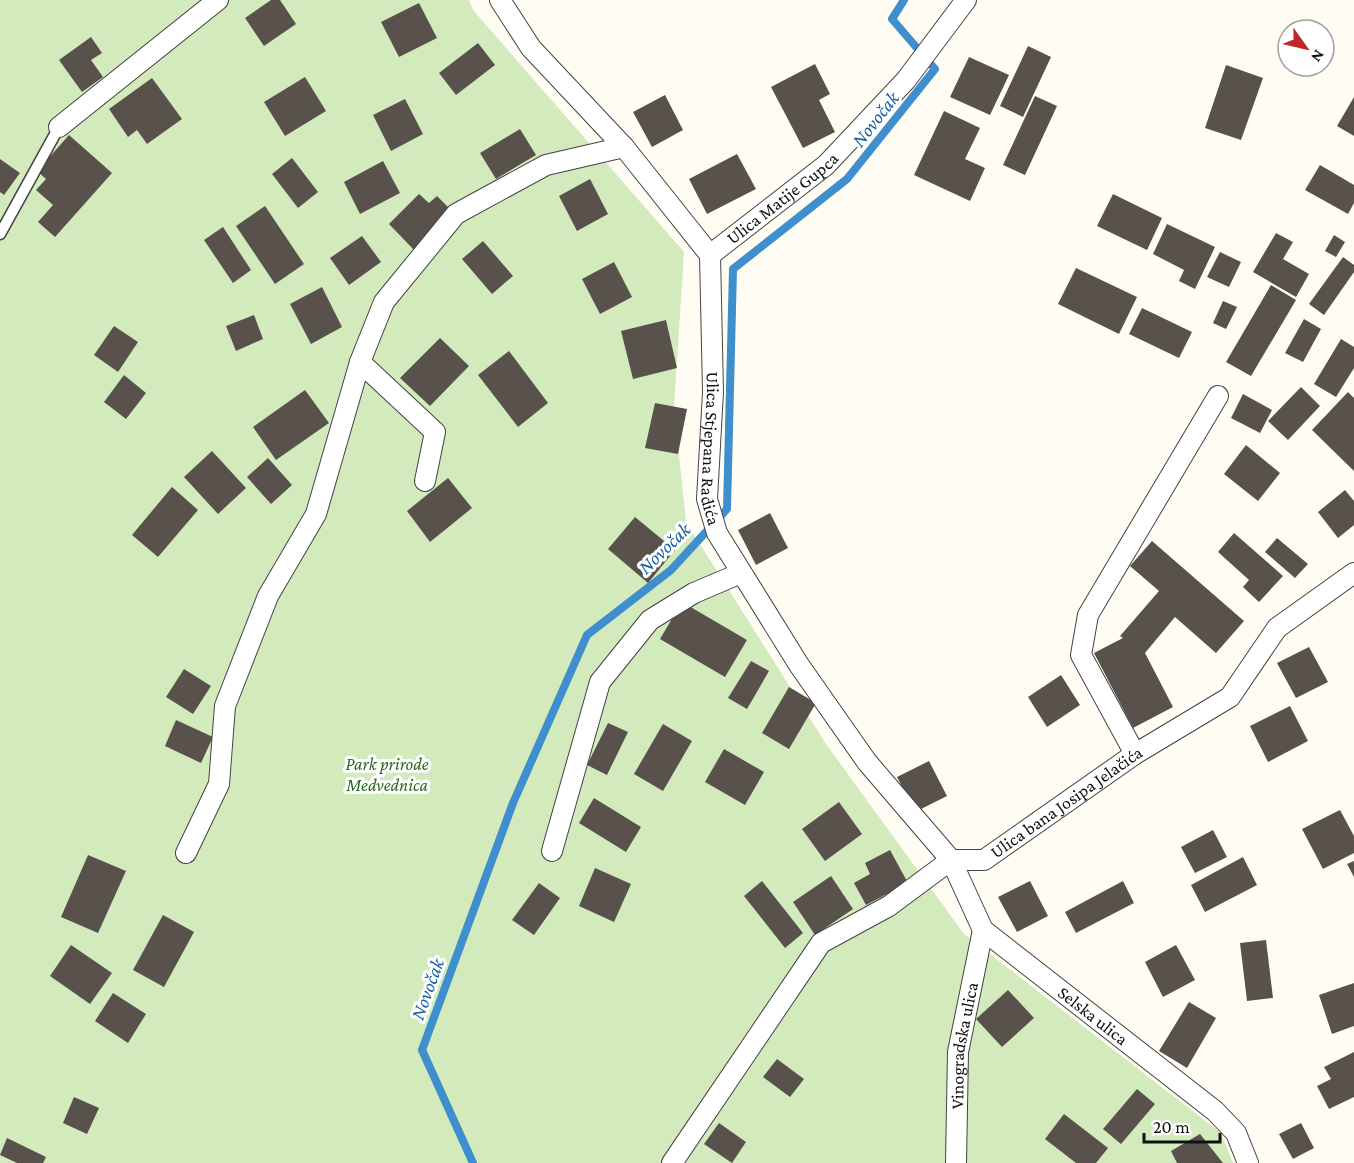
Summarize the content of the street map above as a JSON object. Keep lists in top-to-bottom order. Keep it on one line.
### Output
{"streets":{"street":["Ulica Matije Gupca","Ulica Stjepana Radića","Ulica bana Josipa Jelačića","Selska ulica","Vinogradska ulica"]},"crossings":[["Ulica Matije Gupca","Ulica Stjepana Radića"],["Ulica Stjepana Radića","Ulica bana Josipa Jelačića"],["Ulica Stjepana Radića","Selska ulica"],["Ulica bana Josipa Jelačića","Selska ulica"],["Selska ulica","Vinogradska ulica"]],"water":["Novočak"],"parks":["Park prirode Medvednica"],"scale_bar":"20 m","north":"bottom right"}
